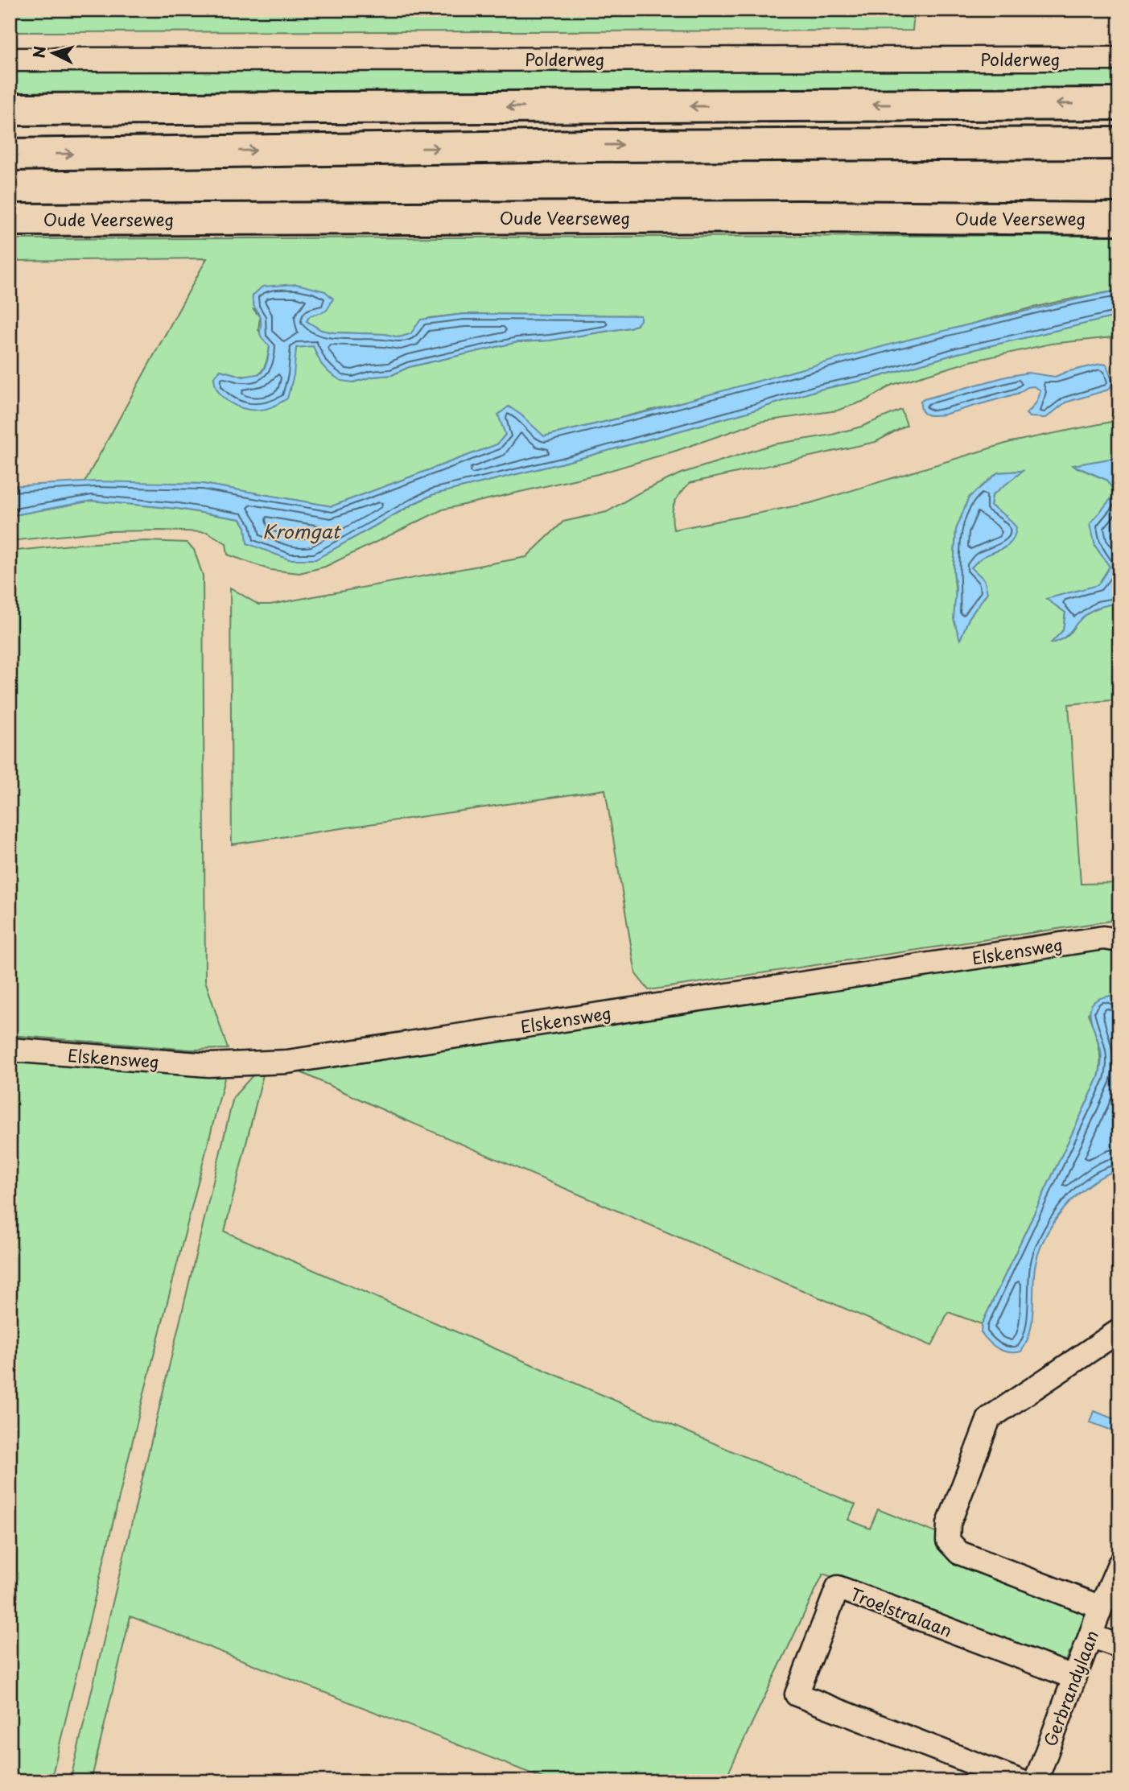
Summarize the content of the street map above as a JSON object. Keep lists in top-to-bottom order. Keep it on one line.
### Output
{"streets":{"main road":["Oude Veerseweg"],"street":["Polderweg","Elskensweg","Troelstralaan","Gerbrandylaan"]},"crossings":[["Troelstralaan","Gerbrandylaan"]],"water":["Kromgat"],"north":"left"}
